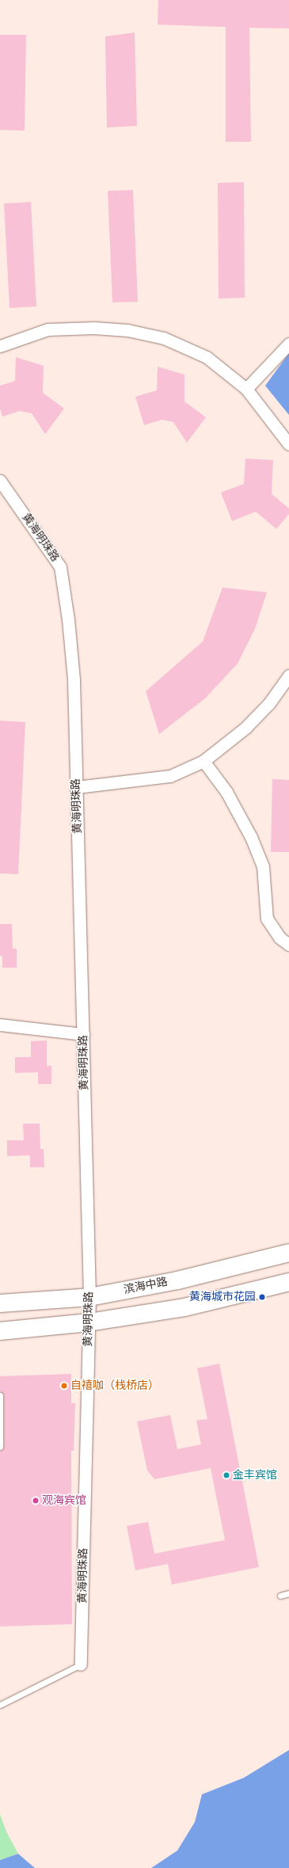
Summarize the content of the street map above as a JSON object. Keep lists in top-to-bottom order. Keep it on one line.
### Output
{"streets":{"main road":["滨海中路"],"street":["黄海明珠路"]},"crossings":[["黄海明珠路","滨海中路"]],"places":["黄海城市花园","自禧咖（栈桥店）","金丰宾馆","观海宾馆"]}
